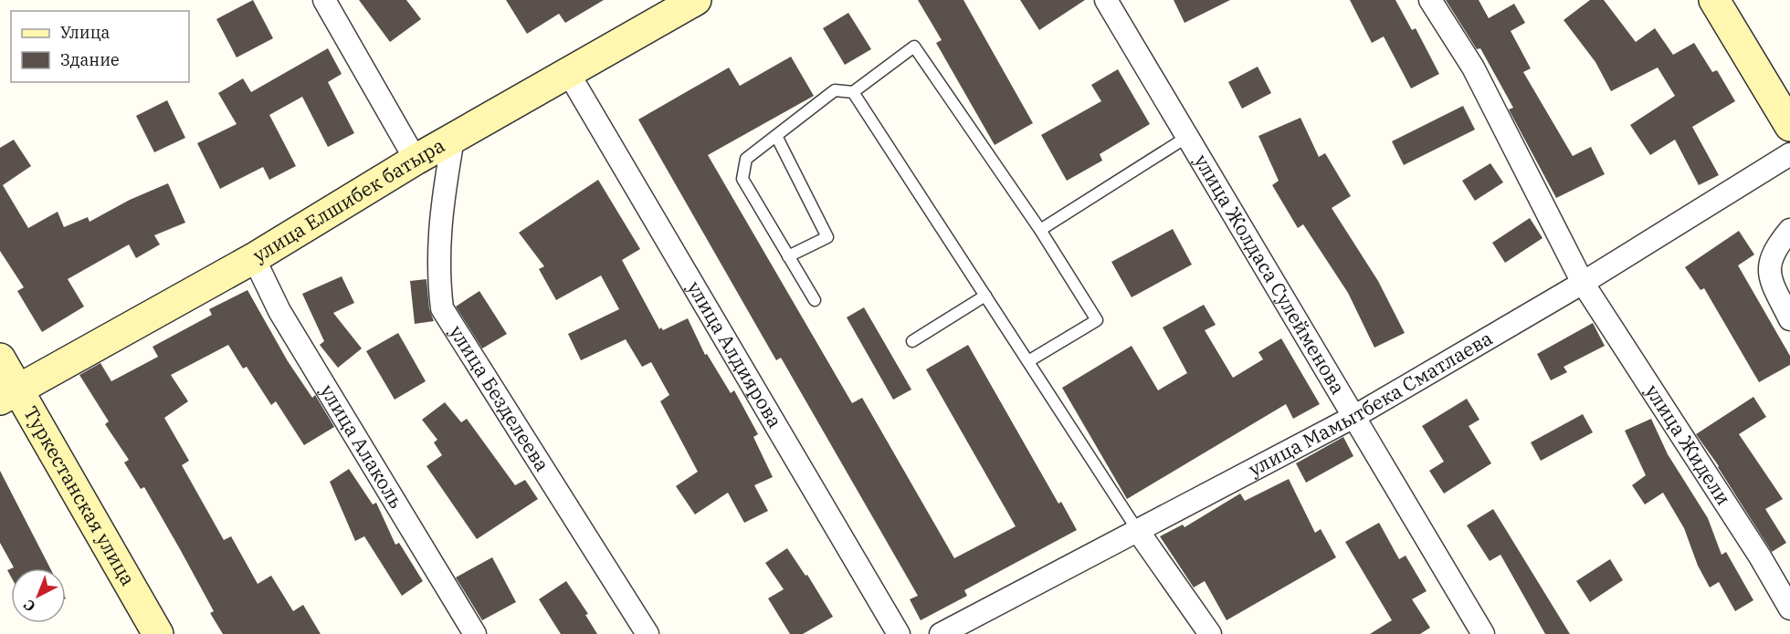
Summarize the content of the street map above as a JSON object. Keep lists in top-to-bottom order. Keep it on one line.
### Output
{"streets":{"street":["улица Елшибек батыра","улица Жолдаса Сулейменова","улица Алдиярова","улица Безделеева","улица Мамытбека Сматлаева","улица Жидели","улица Алаколь","Туркестанская улица"]},"crossings":[["улица Елшибек батыра","улица Алдиярова"],["улица Елшибек батыра","улица Безделеева"],["улица Елшибек батыра","улица Алаколь"],["улица Елшибек батыра","Туркестанская улица"],["улица Жолдаса Сулейменова","улица Мамытбека Сматлаева"],["улица Мамытбека Сматлаева","улица Жидели"]],"legend":["Улица","Здание"],"north":"bottom left"}
